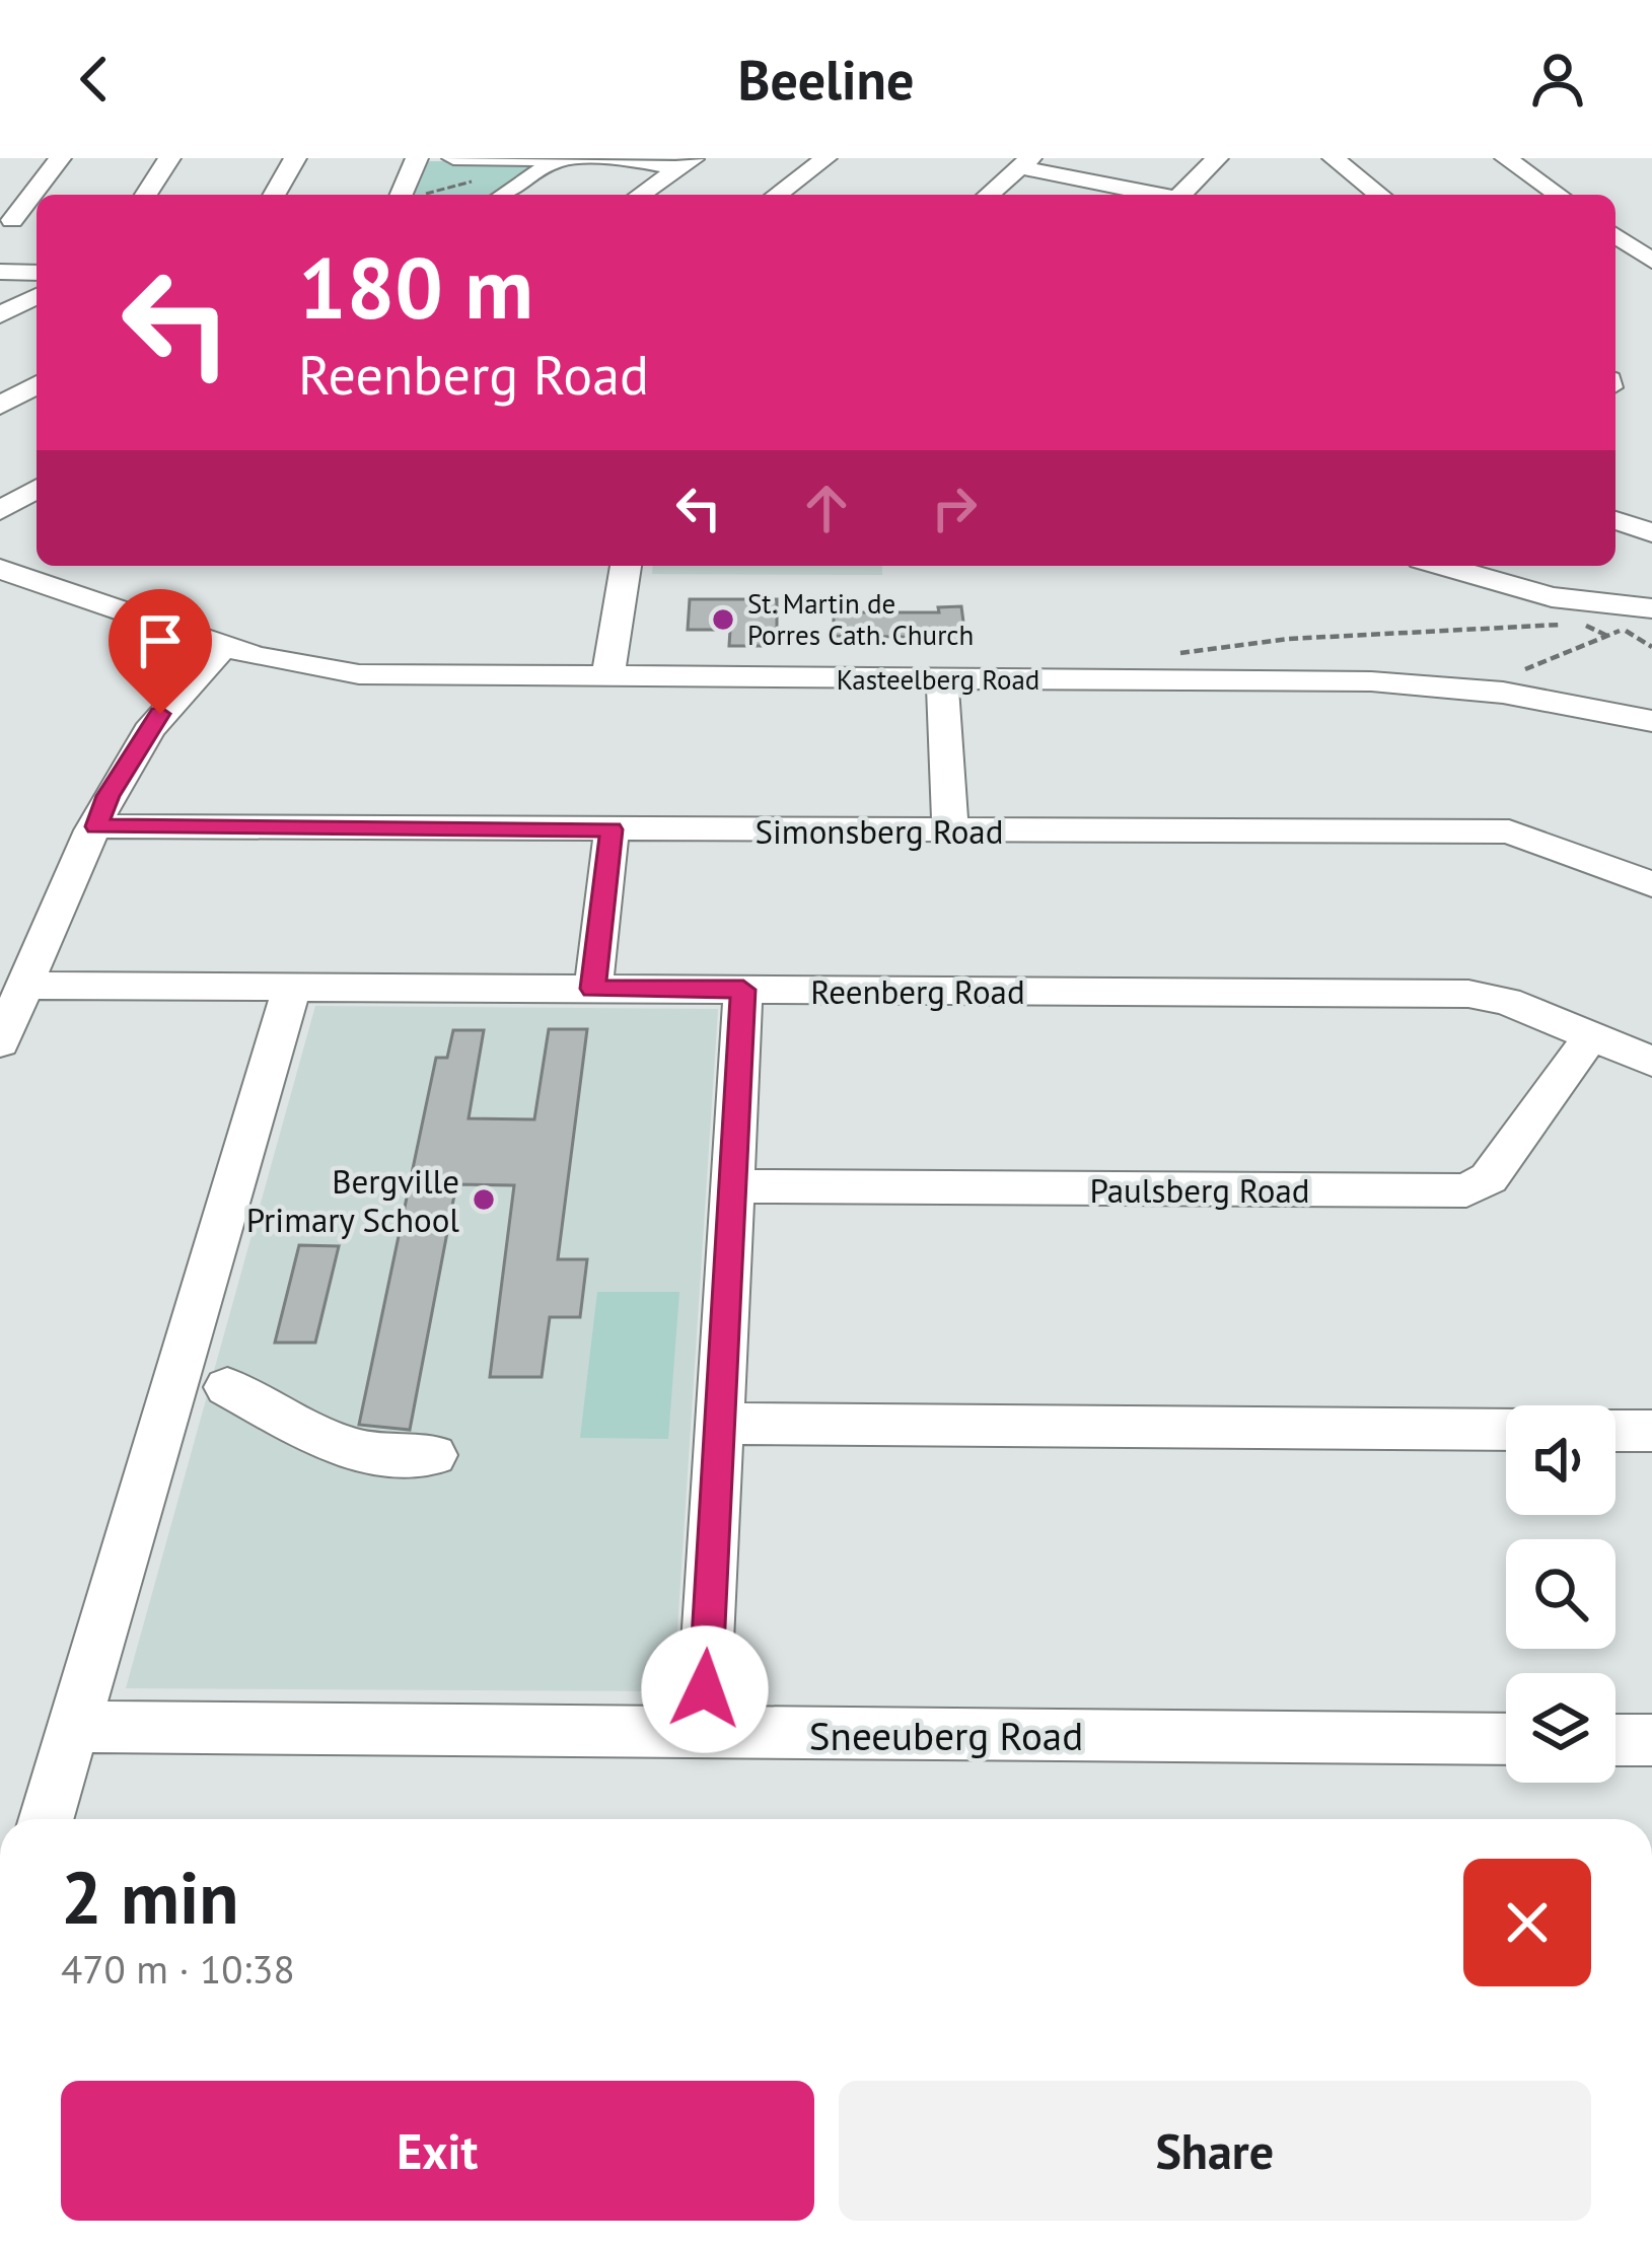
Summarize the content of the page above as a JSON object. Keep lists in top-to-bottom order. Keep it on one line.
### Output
{"streets":{"street":["Kasteelberg Road","Simonsberg Road","Reenberg Road","Paulsberg Road","Sneeuberg Road"]},"crossings":[["Reenberg Road","Paulsberg Road"]],"places":["St. Martin de Porres Cath. Church","Bergville Primary School"],"page":{"header":"Beeline","turn":["180 m","Reenberg Road"],"heading":["2 min","470 m · 10:38"],"buttons":["Exit","Share"]}}
